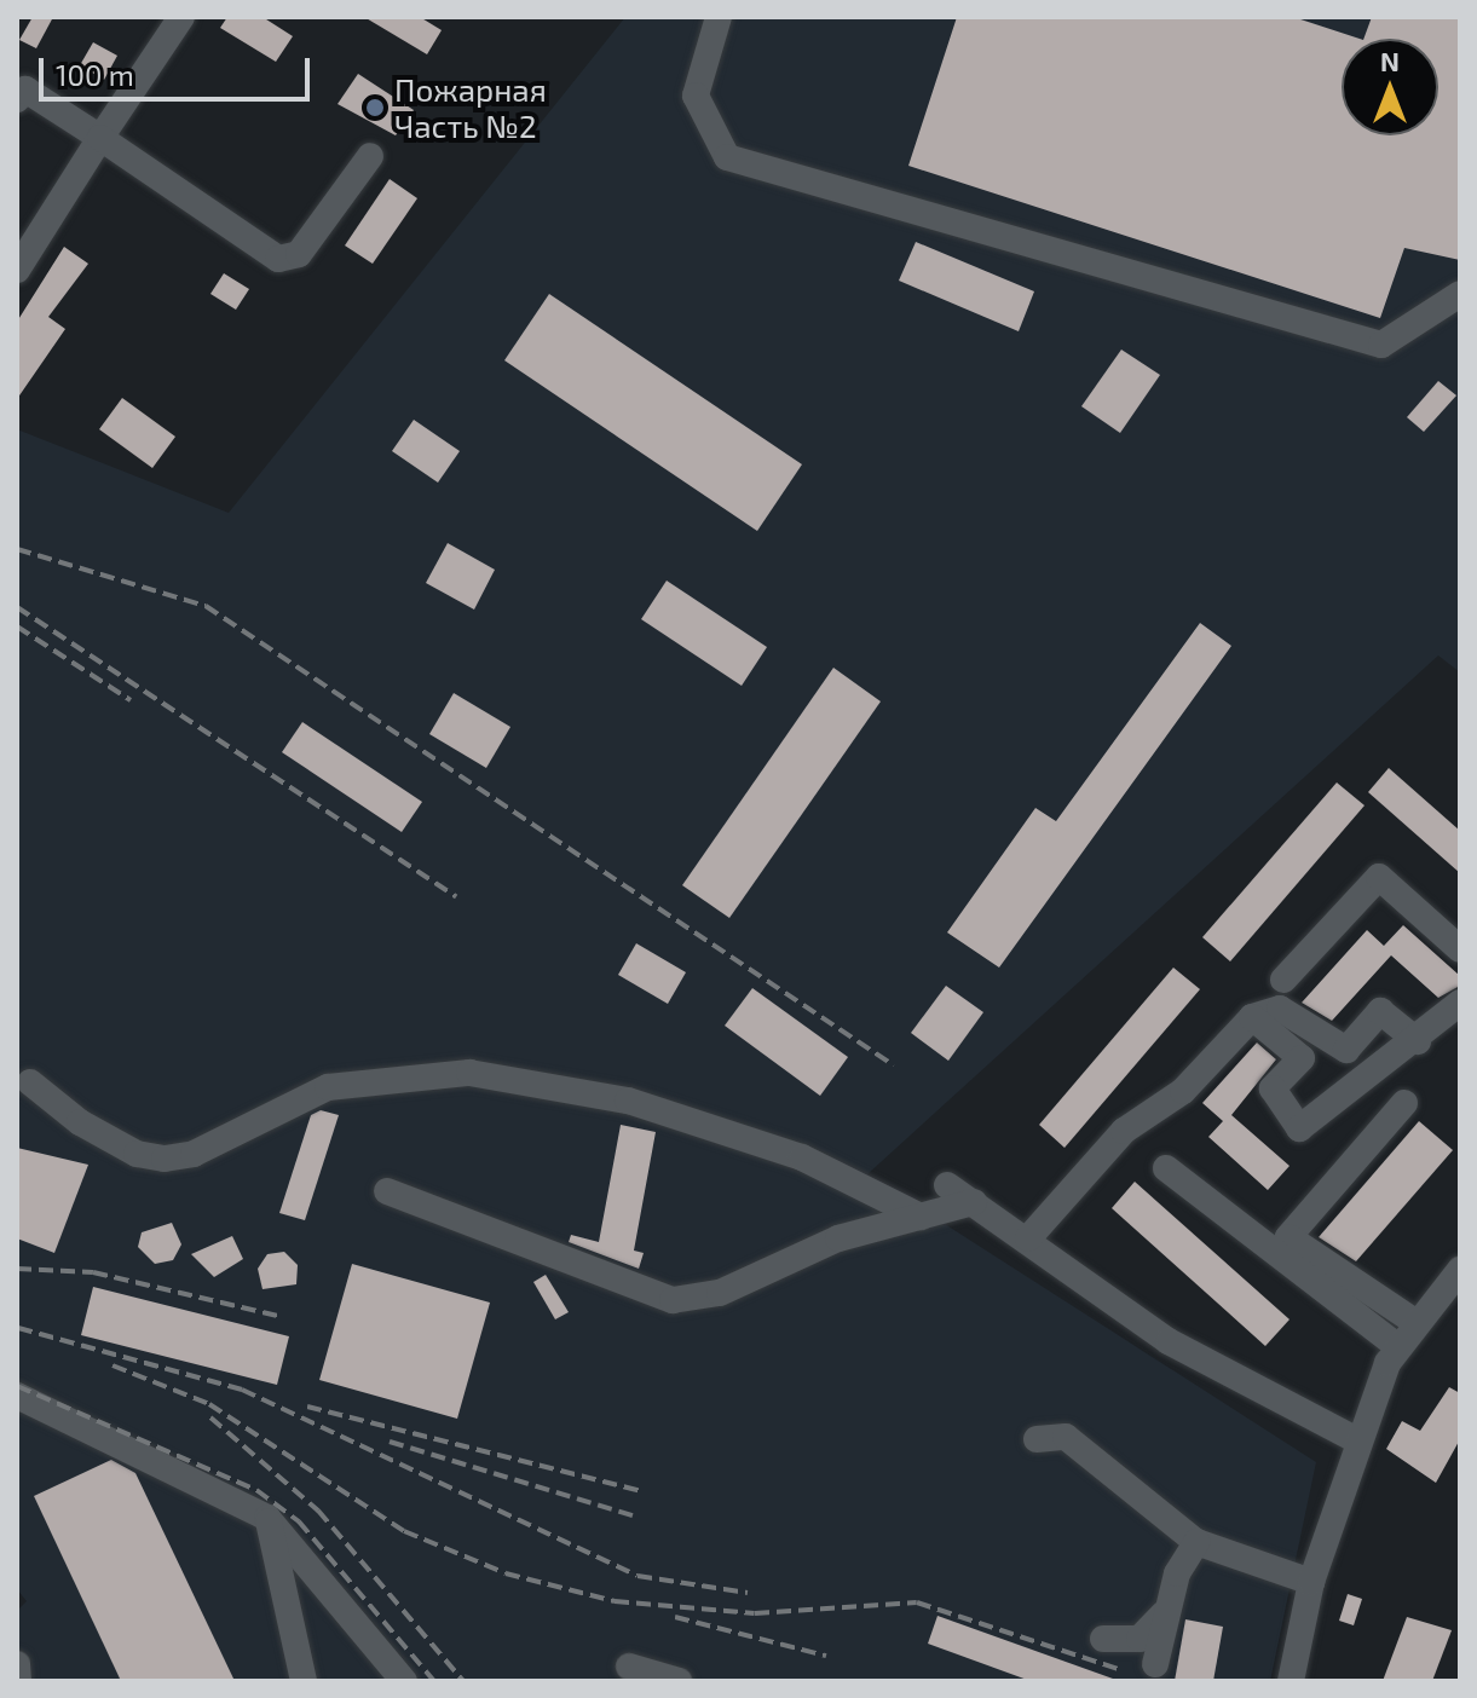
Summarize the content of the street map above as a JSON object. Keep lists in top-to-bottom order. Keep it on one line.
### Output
{"places":["Пожарная Часть №2"],"scale_bar":"100 m","north":"top"}
